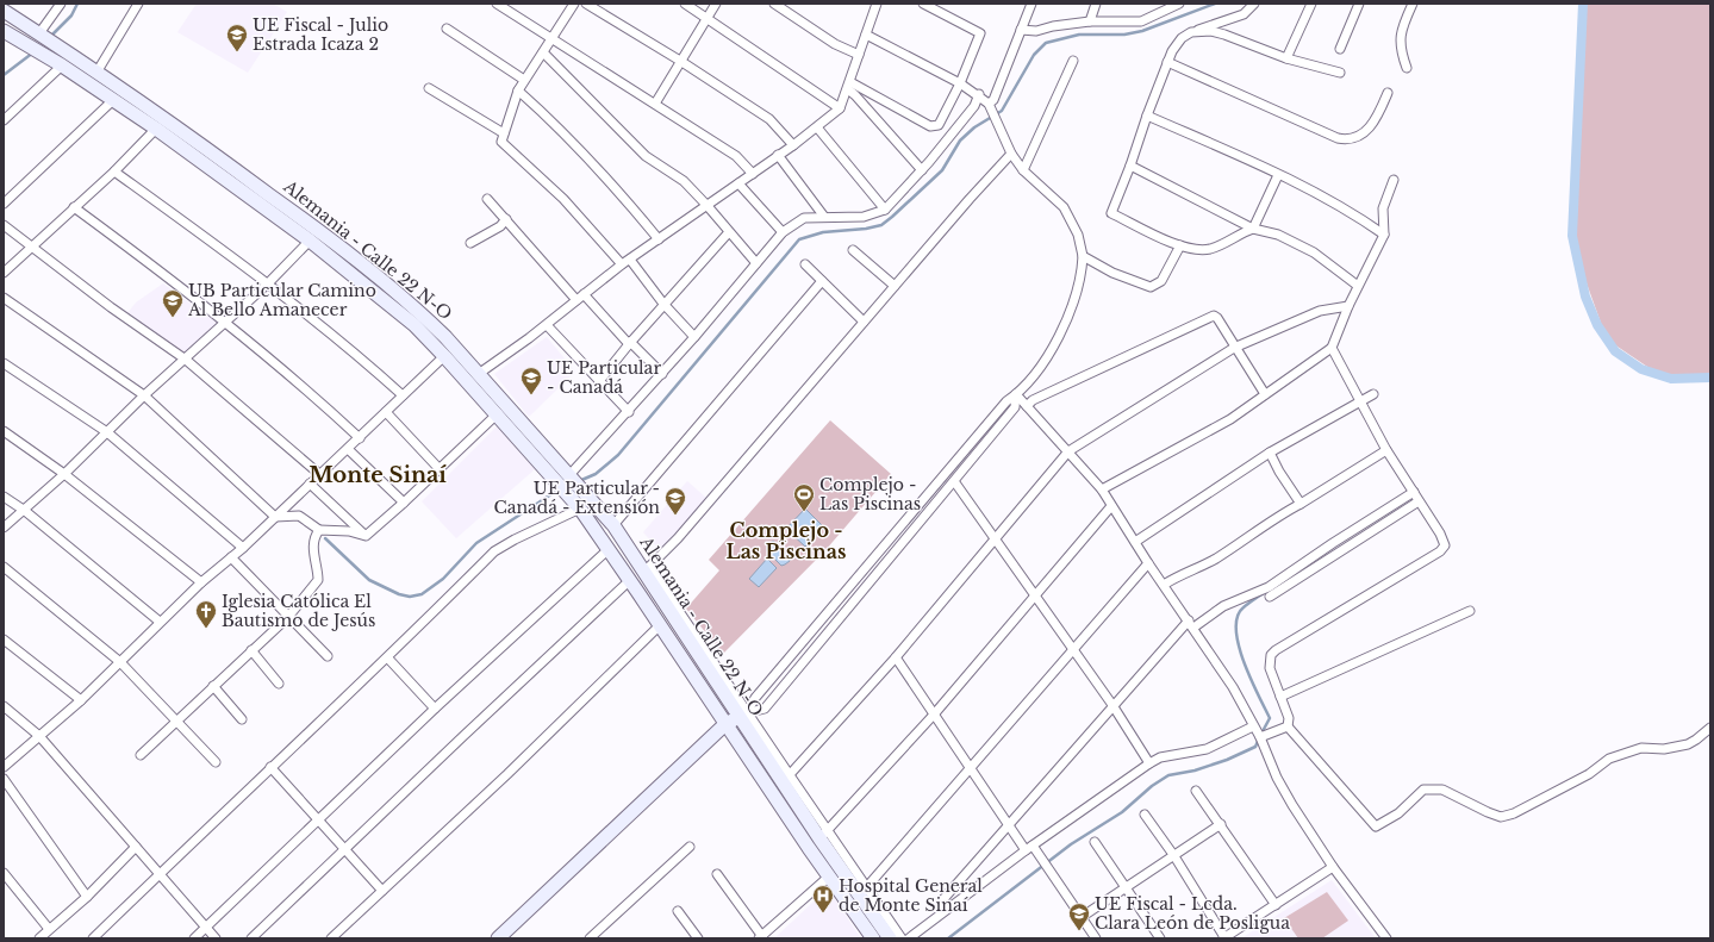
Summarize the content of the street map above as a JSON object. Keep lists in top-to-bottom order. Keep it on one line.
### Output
{"streets":{"street":["Alemania - Calle 22 N-O"]},"districts":["Monte Sinaí","Complejo - Las Piscinas"],"places":{"school or university":["UE Fiscal - Julio Estrada Icaza 2","UB Particular Camino Al Bello Amanecer","UE Particular - Canadá","UE Particular - Canadá - Extensión","UE Fiscal - Lcda. Clara León de Posligua"],"sports":["Complejo - Las Piscinas"],"church":["Iglesia Católica El Bautismo de Jesús"],"hospital":["Hospital General de Monte Sinaí"]}}
